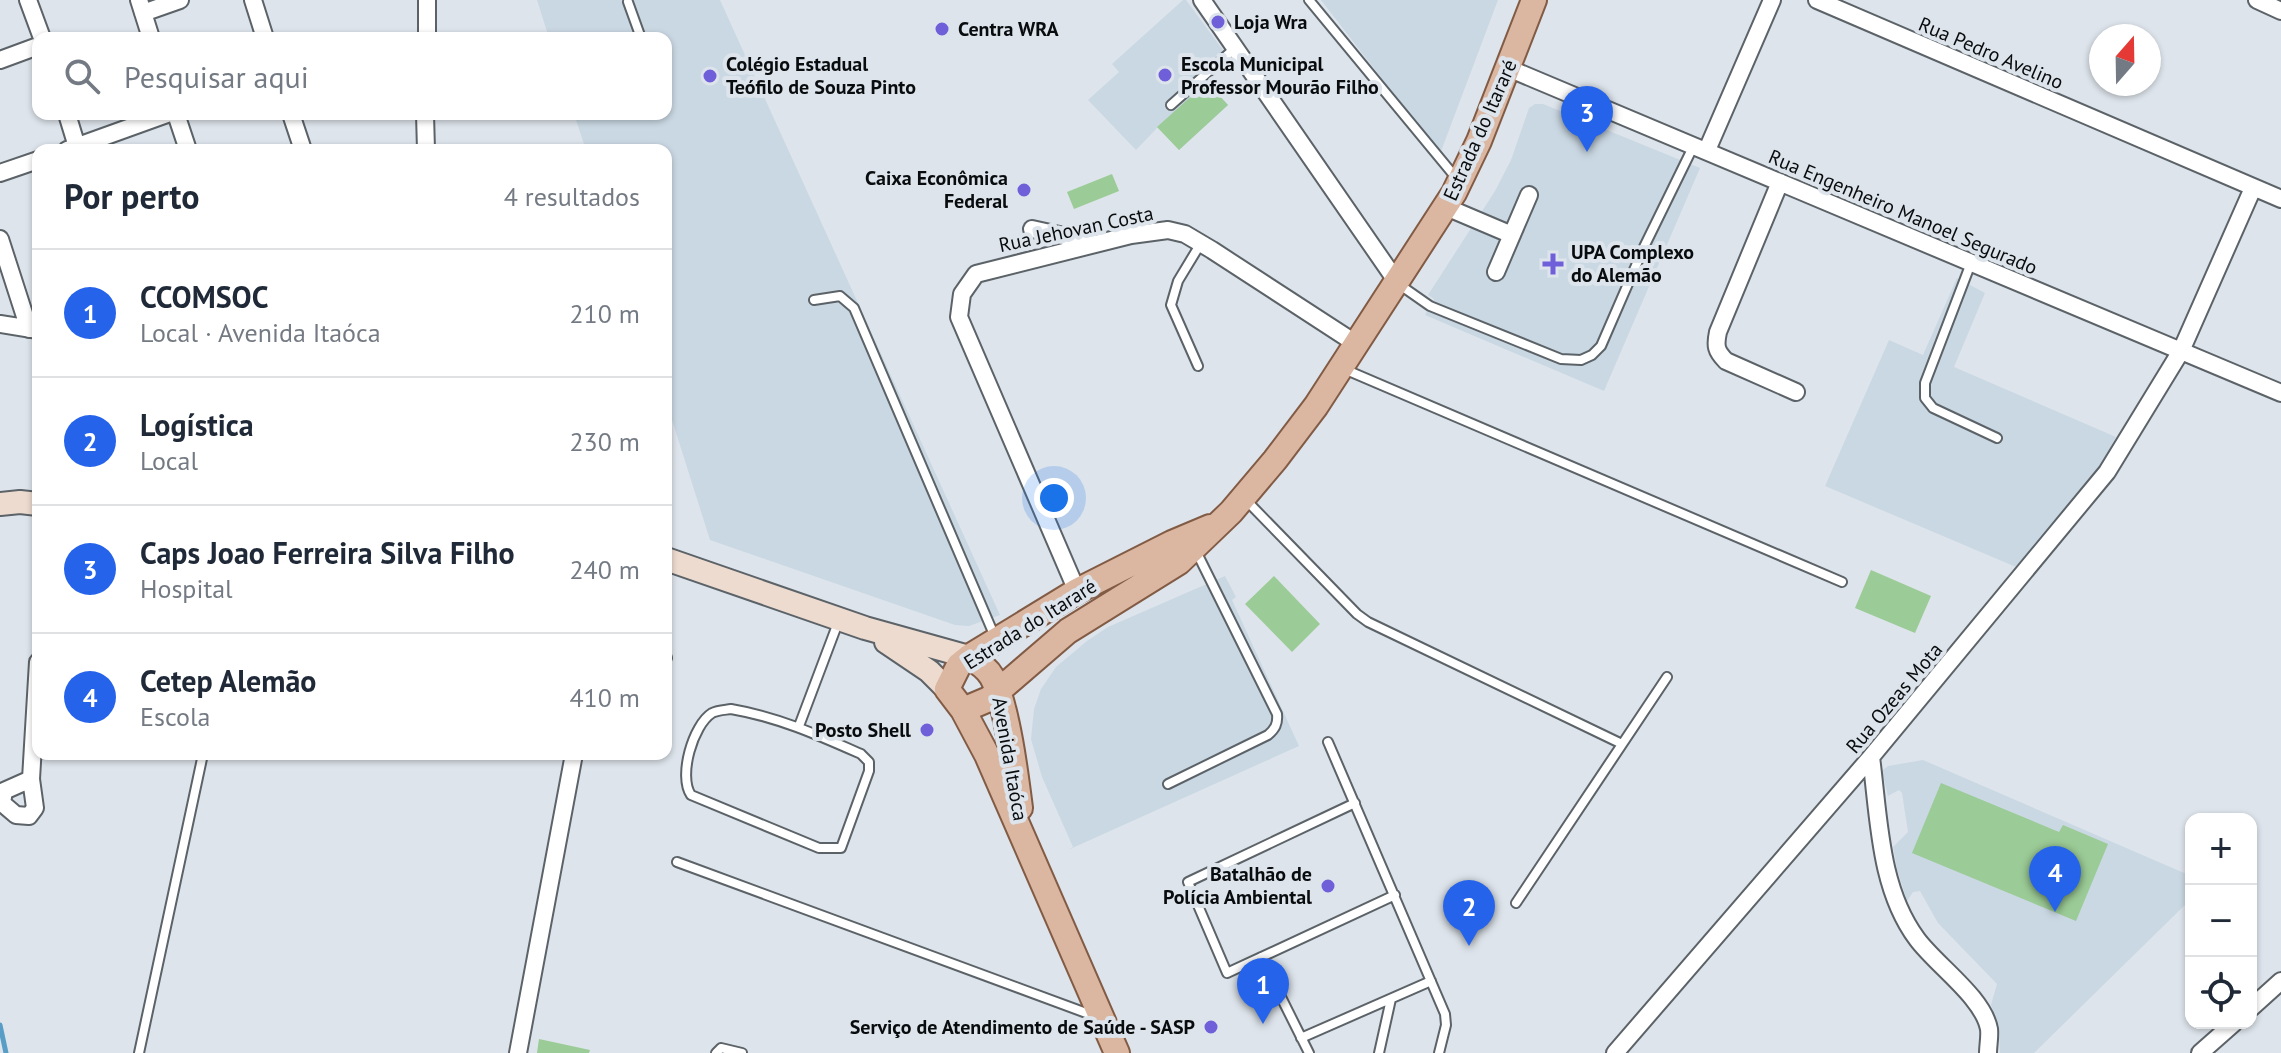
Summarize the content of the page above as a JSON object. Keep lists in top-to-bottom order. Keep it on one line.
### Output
{"streets":{"main road":["Estrada do Itararé","Avenida Itaóca"],"street":["Rua Pedro Avelino","Rua Engenheiro Manoel Segurado","Rua Jehovan Costa","Rua Ozeas Mota"]},"crossings":[["Rua Pedro Avelino","Rua Ozeas Mota"],["Estrada do Itararé","Rua Engenheiro Manoel Segurado"],["Estrada do Itararé","Rua Jehovan Costa"],["Estrada do Itararé","Avenida Itaóca"],["Rua Engenheiro Manoel Segurado","Rua Ozeas Mota"]],"places":{"other":["Loja Wra","Centra WRA","Escola Municipal Professor Mourão Filho","Colégio Estadual Teófilo de Souza Pinto","Caixa Econômica Federal","Posto Shell","Batalhão de Polícia Ambiental","Serviço de Atendimento de Saúde - SASP"],"health":["UPA Complexo do Alemão"]},"north":"top","page":{"search":"Pesquisar aqui","pins":["3","4","2","1"],"heading":["Por perto","4 resultados"],"list":[{"mark":"1","name":"CCOMSOC","note":"Local · Avenida Itaóca","value":"210 m"},{"mark":"2","name":"Logística","note":"Local","value":"230 m"},{"mark":"3","name":"Caps Joao Ferreira Silva Filho","note":"Hospital","value":"240 m"},{"mark":"4","name":"Cetep Alemão","note":"Escola","value":"410 m"}],"map_buttons":["+","−"]}}
